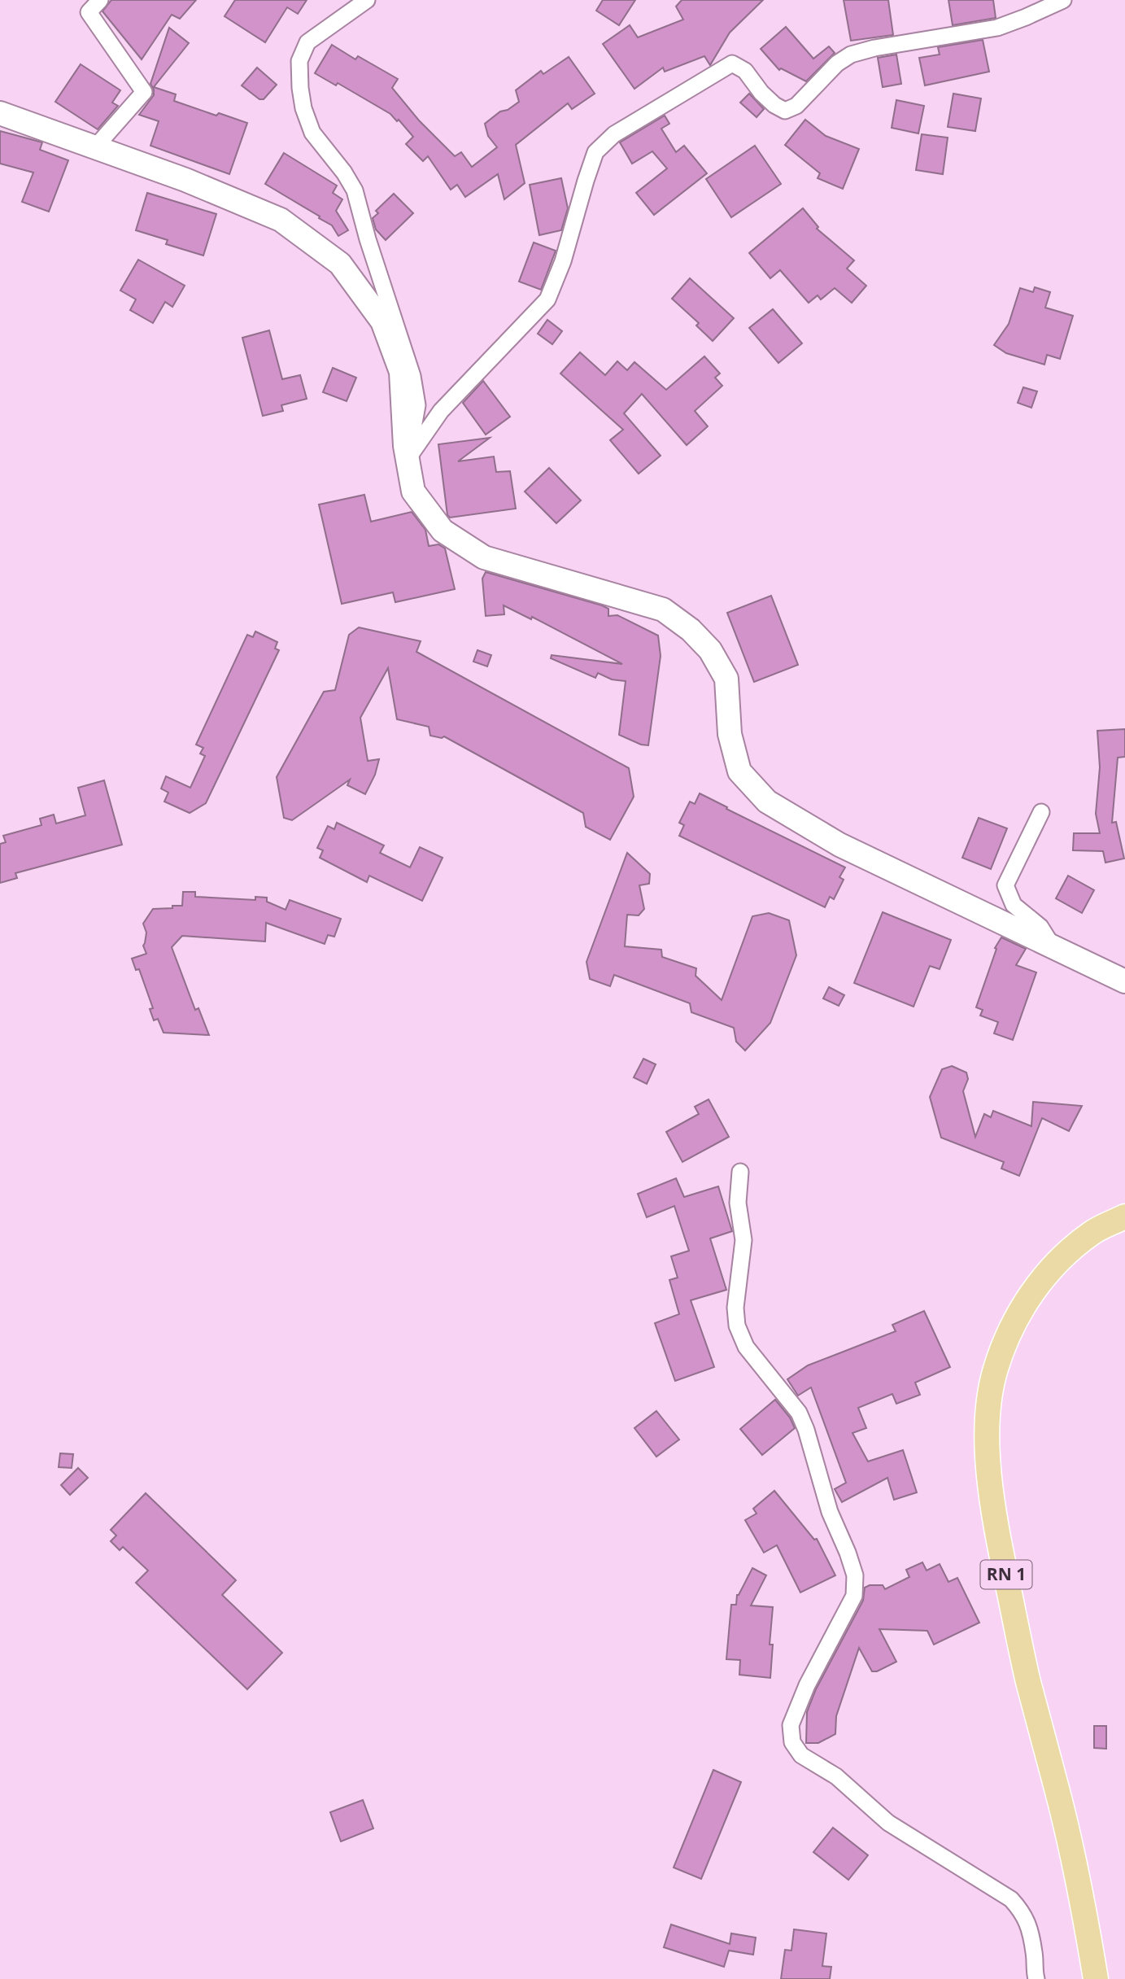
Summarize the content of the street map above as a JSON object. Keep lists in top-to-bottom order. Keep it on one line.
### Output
{"streets":{"main road":["RN 1"]}}
